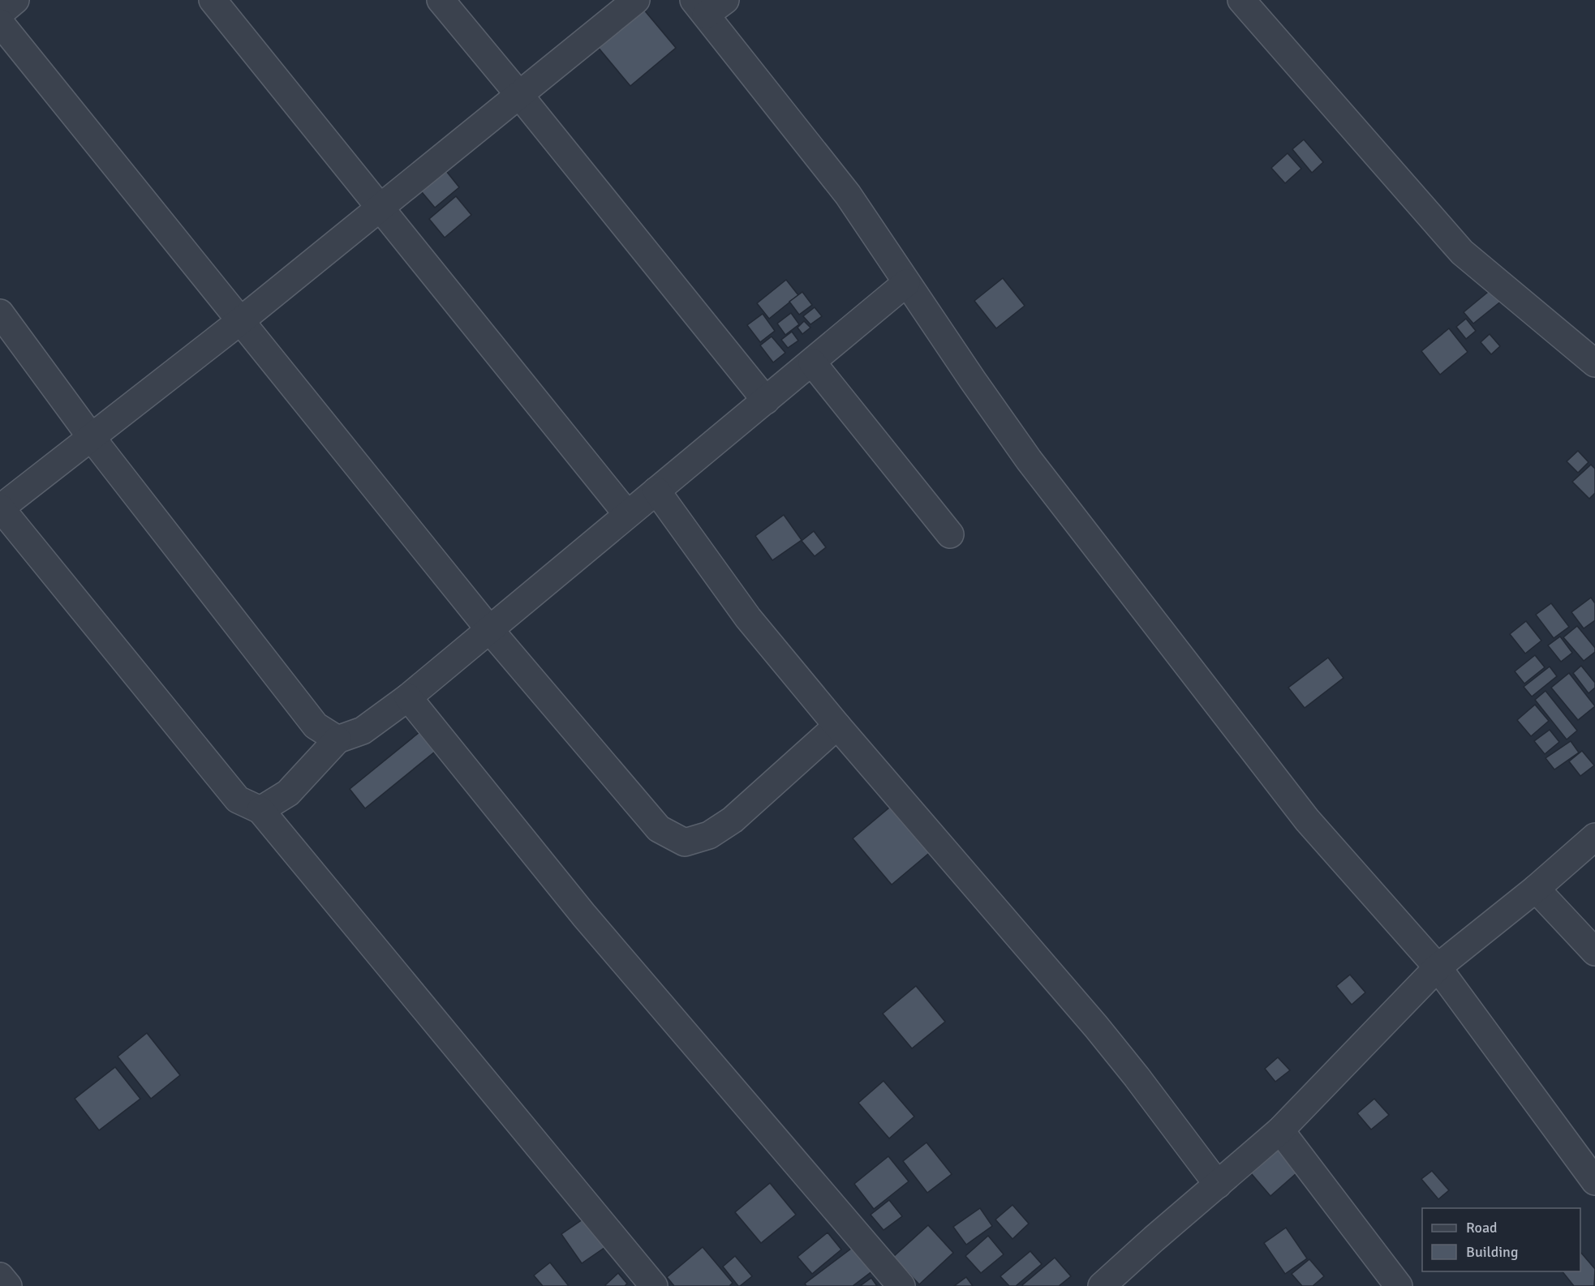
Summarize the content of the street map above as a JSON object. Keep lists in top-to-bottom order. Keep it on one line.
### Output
{"legend":["Road","Building"]}
